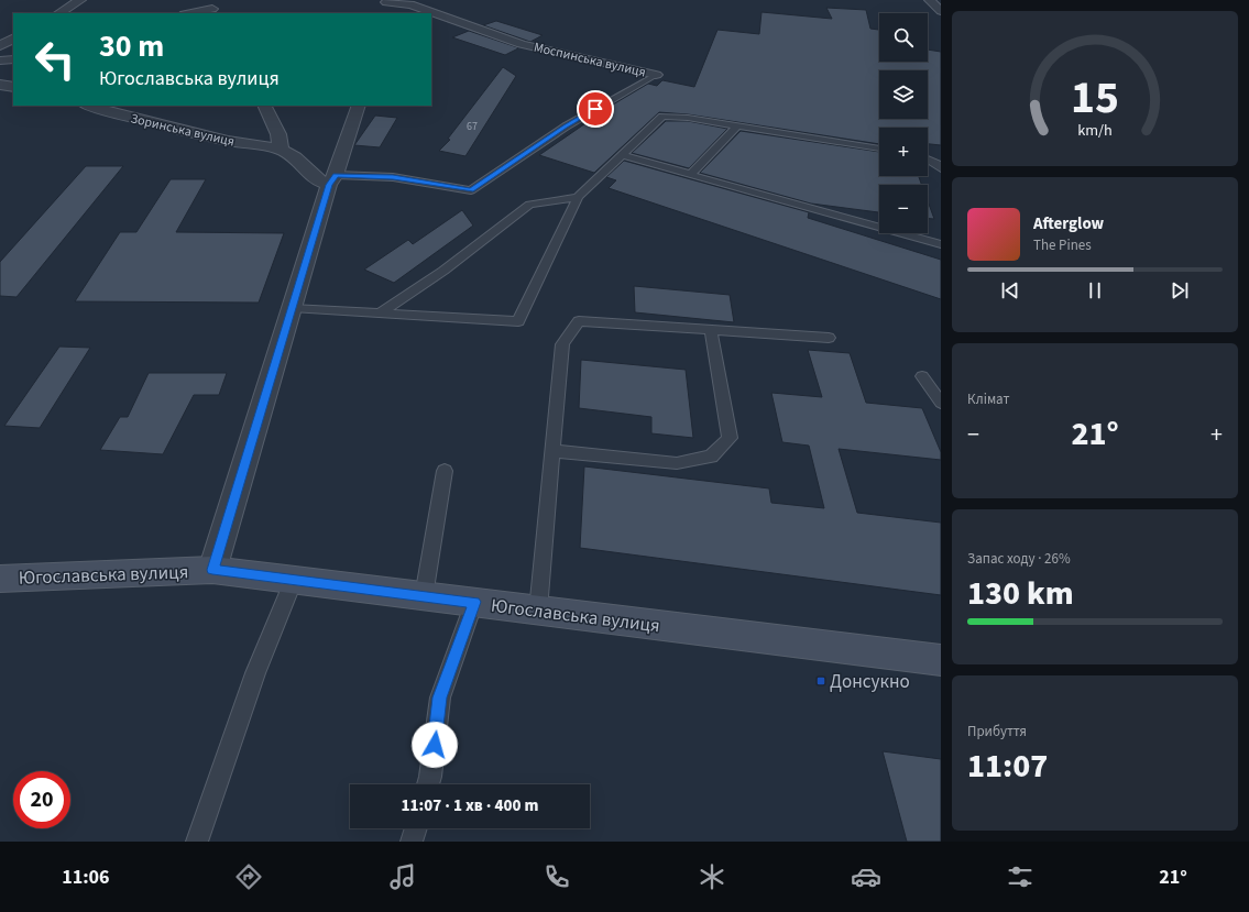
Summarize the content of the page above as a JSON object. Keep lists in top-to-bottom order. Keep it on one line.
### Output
{"streets":{"main road":["Югославська вулиця"],"street":["Моспинська вулиця","Зоринська вулиця"]},"crossings":[["Моспинська вулиця","Зоринська вулиця"]],"places":{"transit":["Донсукно"]},"house_numbers":["67"],"page":{"map_buttons":["+","−"],"turn":["30 m","Югославська вулиця"],"song":["Afterglow","The Pines"],"tile":["Клімат",["Запас ходу · 26%","130 km"],["Прибуття","11:07"]],"heat":["−","21°","+"],"limit":"20","trip":"11:07 · 1 хв · 400 m","tabs":["11:06","21°"],"gauge":["15","km/h"]}}
